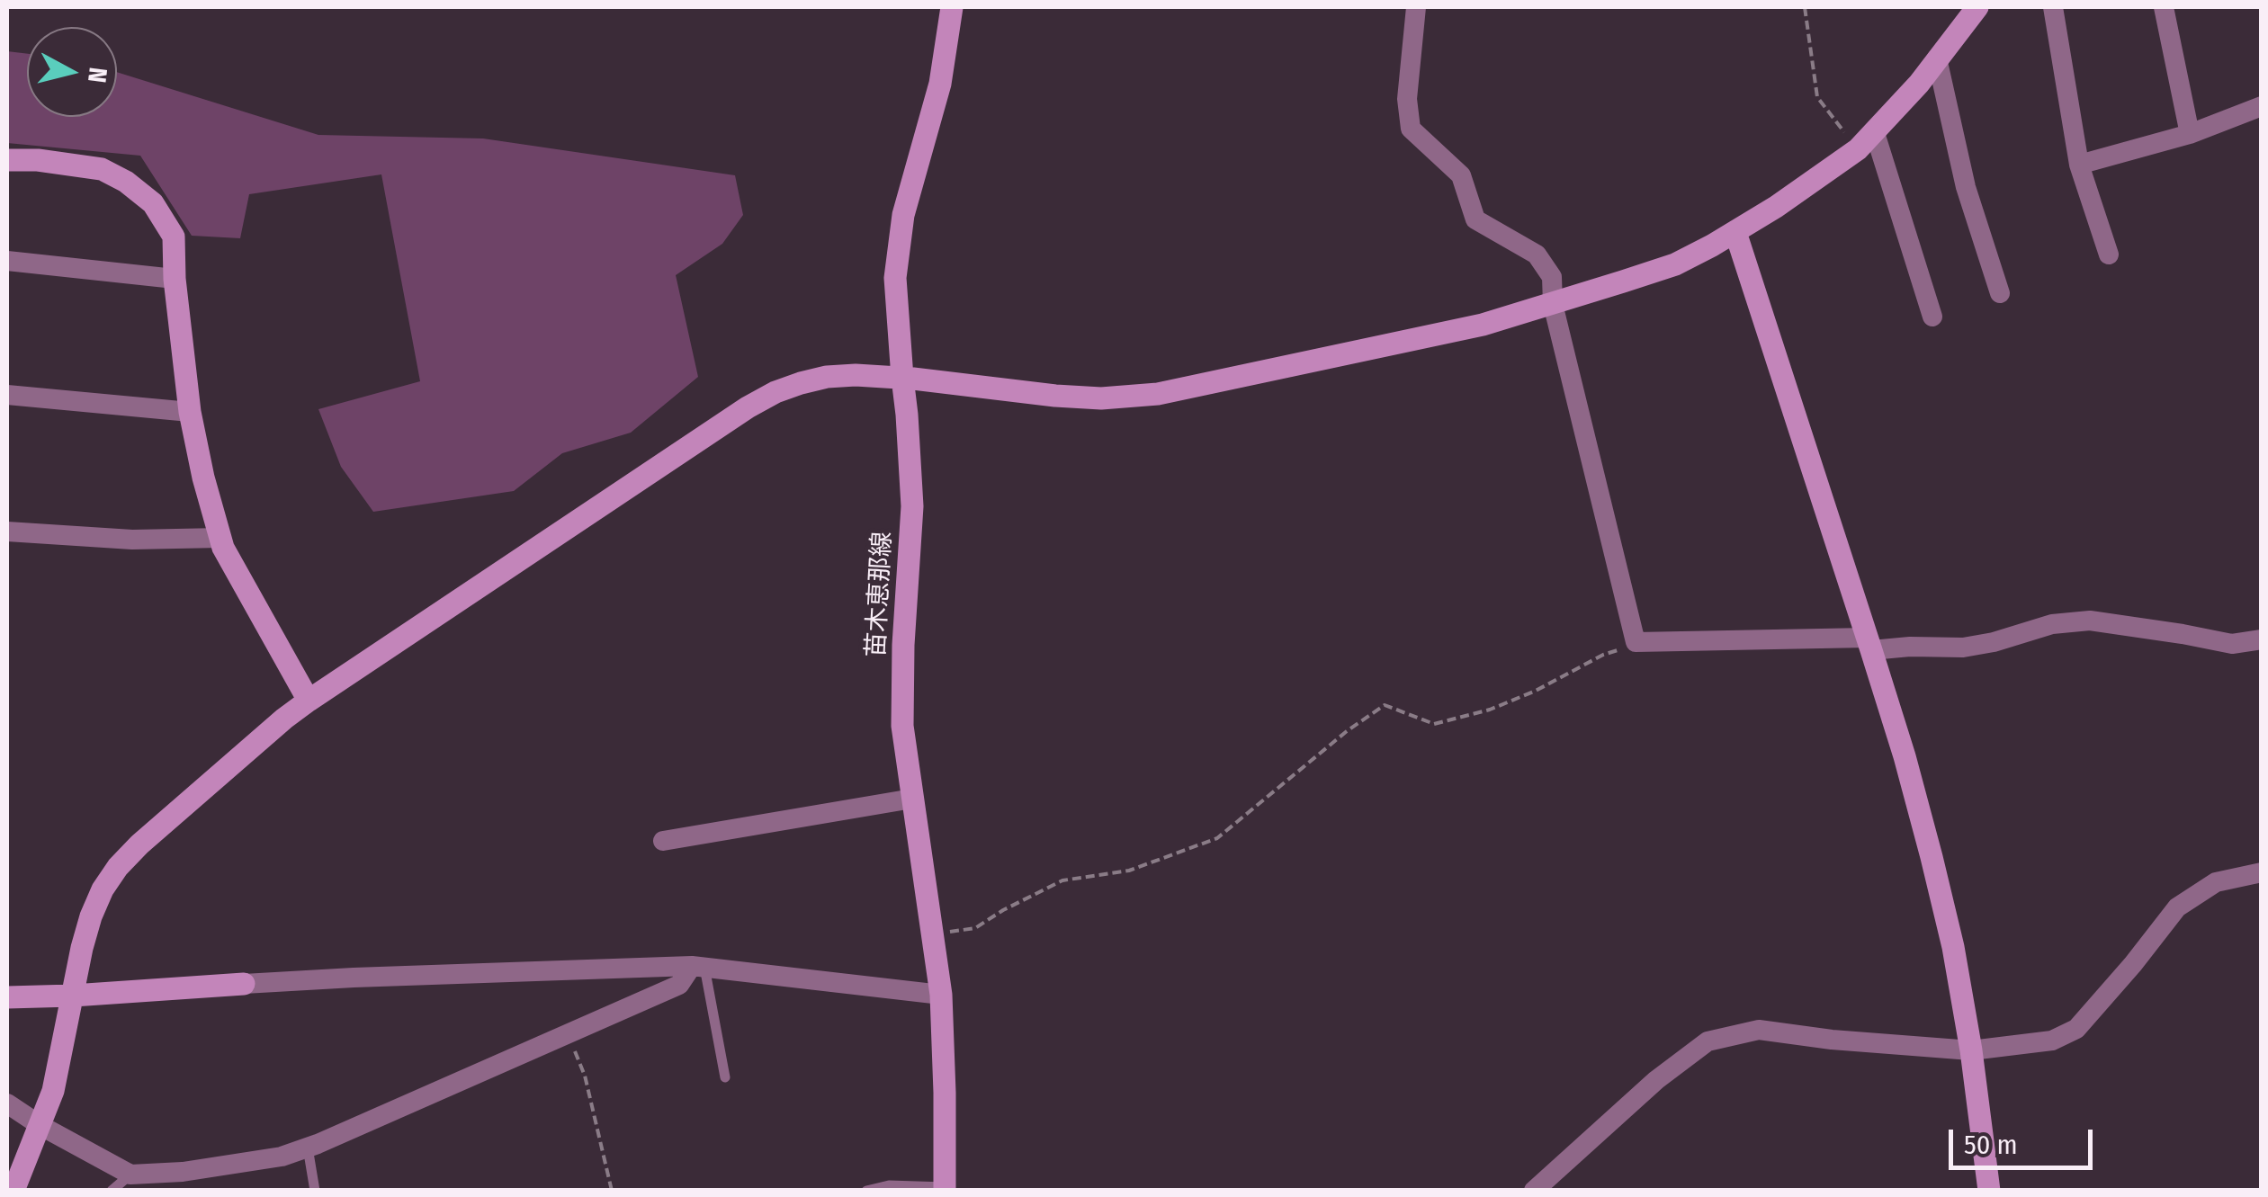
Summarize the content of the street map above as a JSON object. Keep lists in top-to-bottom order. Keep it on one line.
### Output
{"streets":{"street":["苗木恵那線"]},"scale_bar":"50 m","north":"right"}
